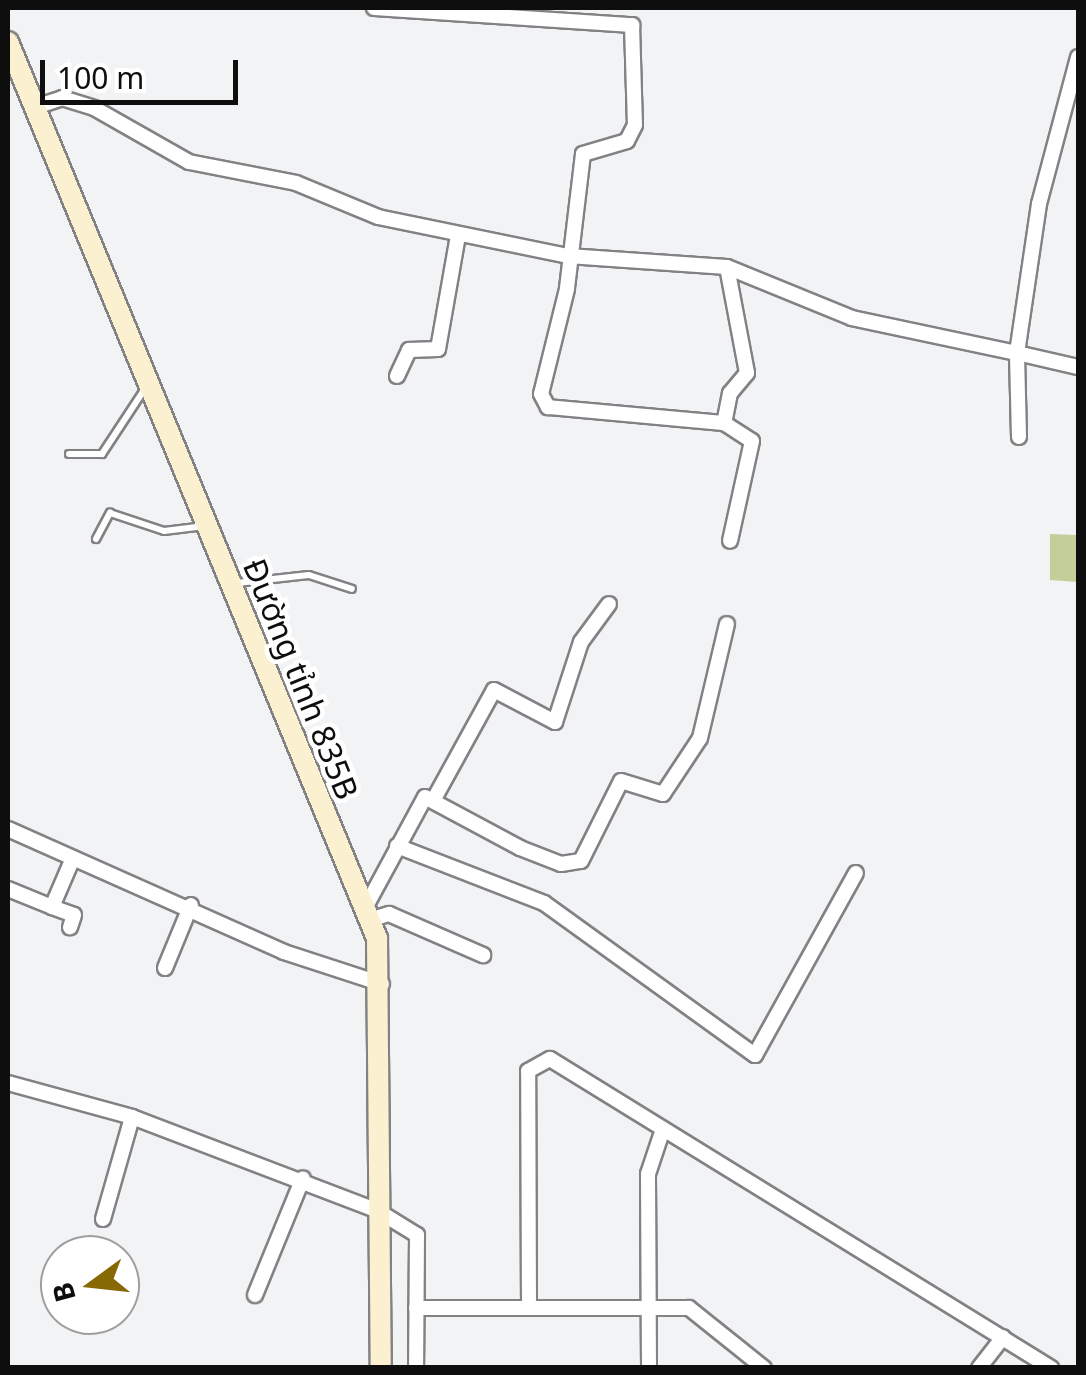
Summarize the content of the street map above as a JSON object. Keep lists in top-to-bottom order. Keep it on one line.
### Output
{"streets":{"main road":["Đường tỉnh 835B"]},"scale_bar":"100 m","north":"left"}
